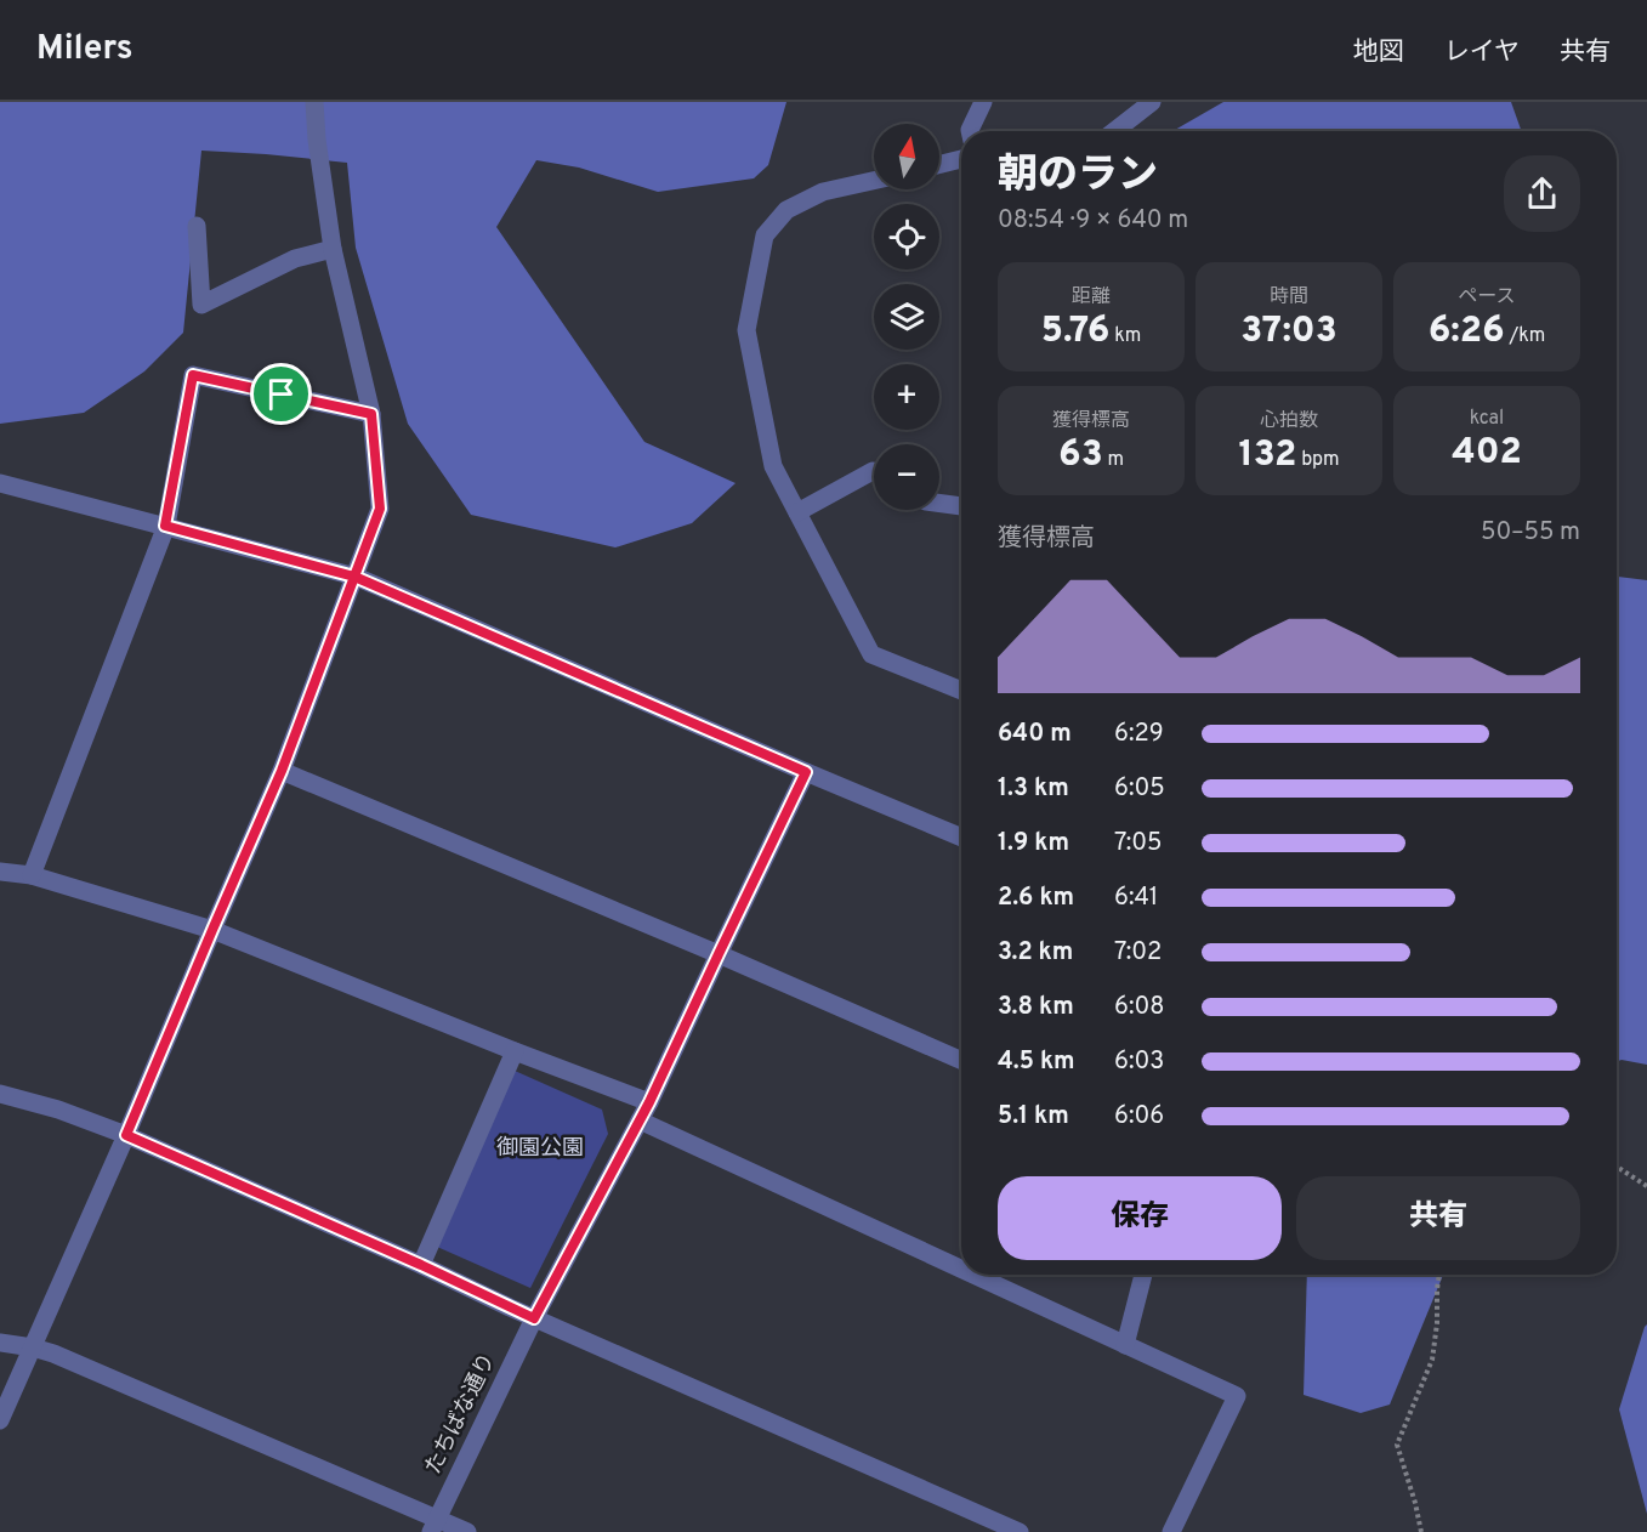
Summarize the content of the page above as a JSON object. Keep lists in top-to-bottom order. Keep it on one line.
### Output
{"streets":{"street":["たちばな通り"]},"parks":["御園公園"],"north":"top","page":{"header":"Milers","nav":["地図","レイヤ","共有"],"map_buttons":["+","−"],"heading":["朝のラン","08:54 · 9 × 640 m"],"stats":[["距離","5.76 km"],["時間","37:03"],["ペース","6:26 /km"],["獲得標高","63 m"],["心拍数","132 bpm"],["kcal","402"]],"chart":["獲得標高","50–55 m"],"list":[{"name":"640 m","note":"6:29"},{"name":"1.3 km","note":"6:05"},{"name":"1.9 km","note":"7:05"},{"name":"2.6 km","note":"6:41"},{"name":"3.2 km","note":"7:02"},{"name":"3.8 km","note":"6:08"},{"name":"4.5 km","note":"6:03"},{"name":"5.1 km","note":"6:06"}],"buttons":["保存","共有"]}}
